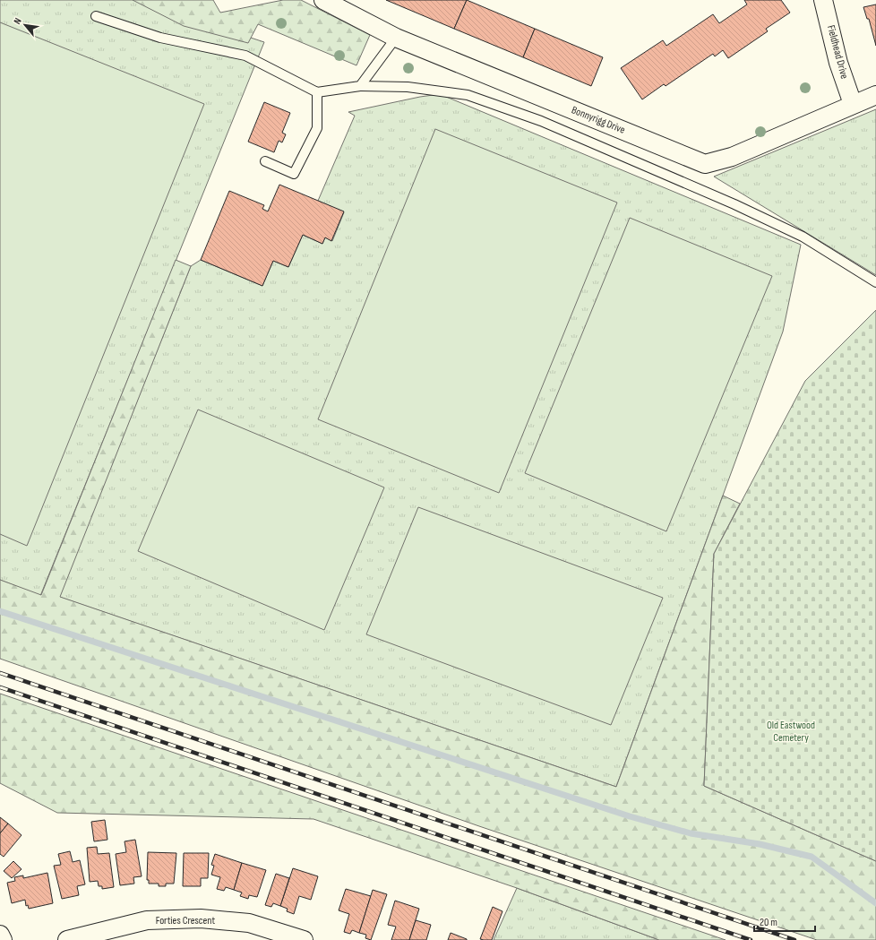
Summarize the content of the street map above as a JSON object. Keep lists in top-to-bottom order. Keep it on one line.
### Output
{"streets":{"street":["Fieldhead Drive","Bonnyrigg Drive","Forties Crescent"]},"crossings":[["Fieldhead Drive","Bonnyrigg Drive"]],"parks":["Old Eastwood Cemetery"],"scale_bar":"20 m","north":"top left"}
